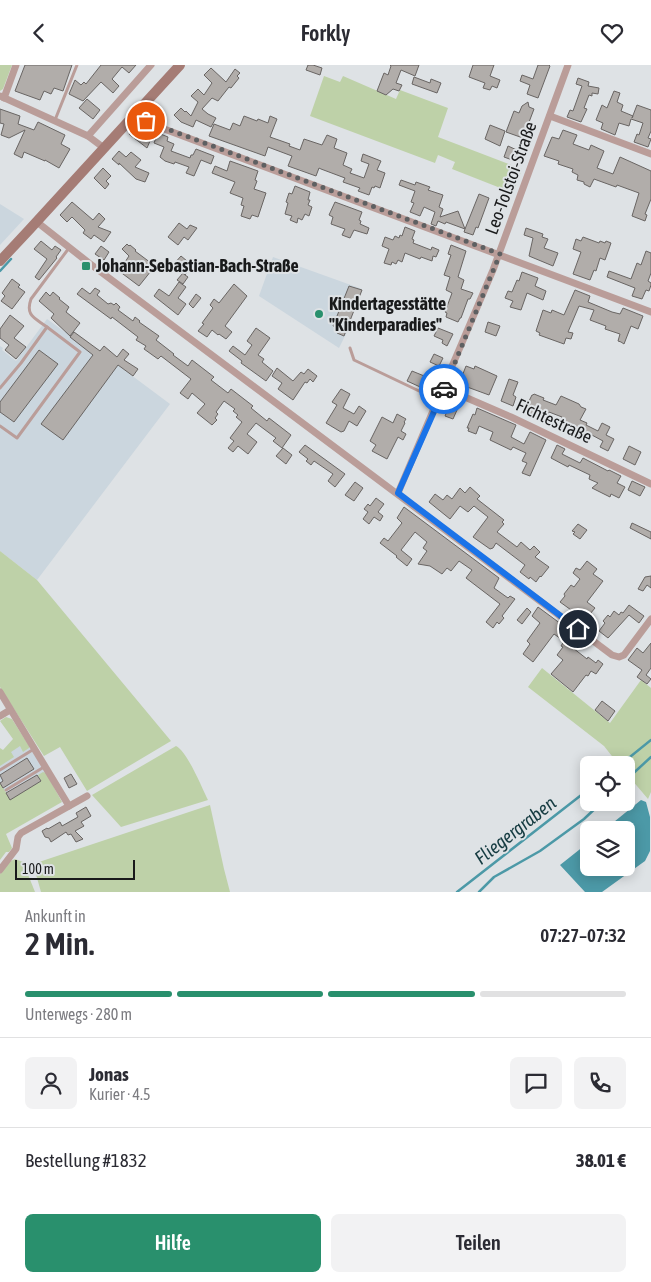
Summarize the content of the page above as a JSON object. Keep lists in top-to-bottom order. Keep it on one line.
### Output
{"streets":{"street":["Leo-Tolstoi-Straße","Fichtestraße"]},"crossings":[["Leo-Tolstoi-Straße","Fichtestraße"]],"water":["Fliegergraben"],"places":{"transit":["Johann-Sebastian-Bach-Straße"],"other":["Kindertagesstätte \"Kinderparadies\""]},"scale_bar":"100 m","page":{"header":"Forkly","scale":"100 m","heading":["2 Min.","Ankunft in","07:27–07:32"],"panel":["Jonas","Kurier · 4.5","Bestellung #1832","38.01 €"],"bar":"Unterwegs · 280 m","buttons":["Hilfe","Teilen"]}}
